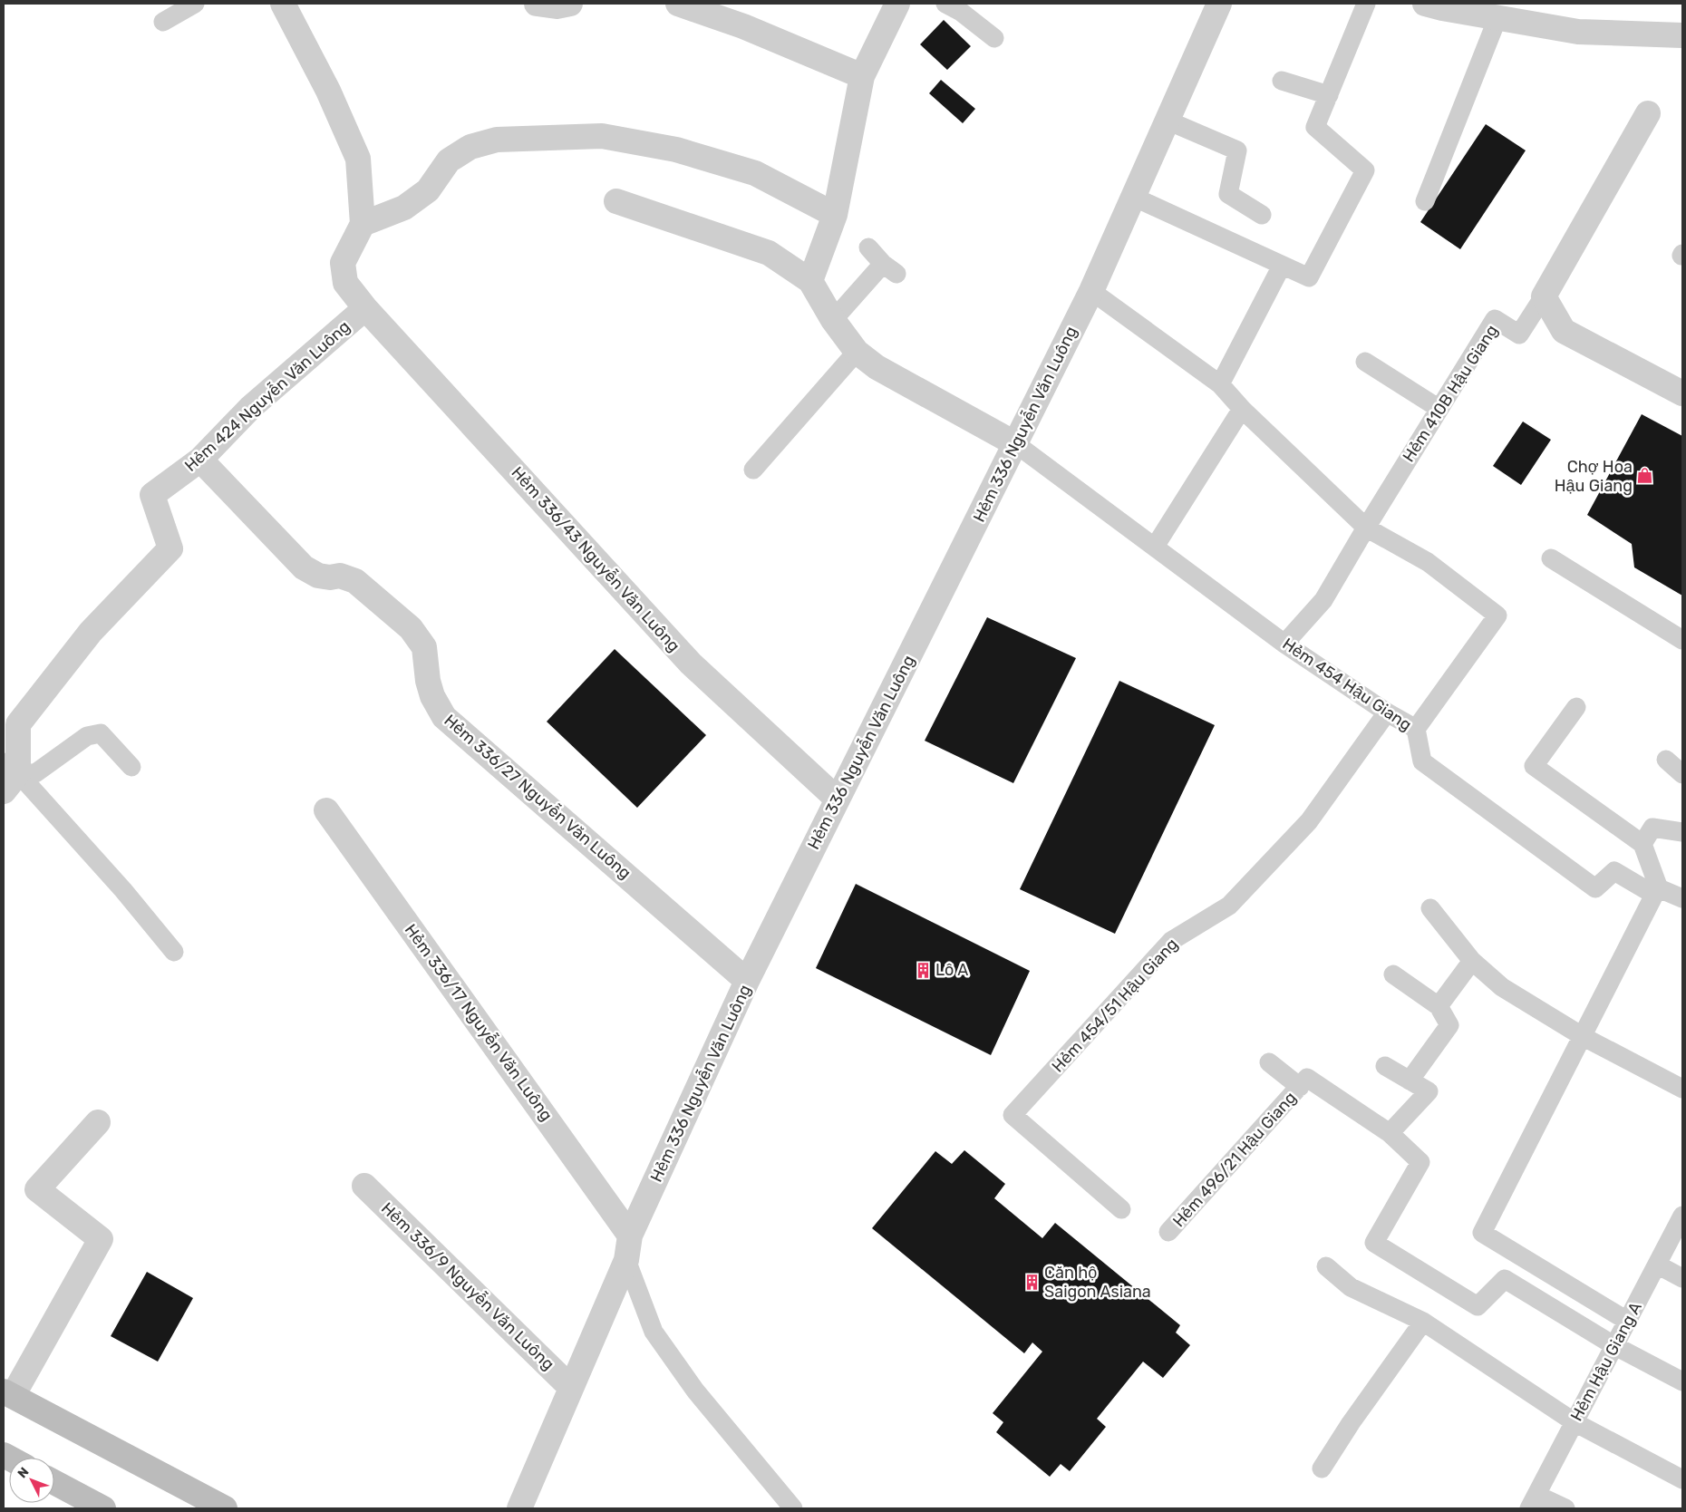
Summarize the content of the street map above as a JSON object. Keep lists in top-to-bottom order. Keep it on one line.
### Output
{"streets":{"street":["Hẻm 410B Hậu Giang","Hẻm 424 Nguyễn Văn Luông","Hẻm 336 Nguyễn Văn Luông","Hẻm 336/43 Nguyễn Văn Luông","Hẻm 336/27 Nguyễn Văn Luông","Hẻm 336/17 Nguyễn Văn Luông","Hẻm 336/9 Nguyễn Văn Luông"],"lane":["Hẻm 454 Hậu Giang","Hẻm 454/51 Hậu Giang","Hẻm 496/21 Hậu Giang","Hẻm Hậu Giang A"]},"crossings":[["Hẻm 410B Hậu Giang","Hẻm 454 Hậu Giang"],["Hẻm 424 Nguyễn Văn Luông","Hẻm 336/43 Nguyễn Văn Luông"],["Hẻm 424 Nguyễn Văn Luông","Hẻm 336/27 Nguyễn Văn Luông"],["Hẻm 336 Nguyễn Văn Luông","Hẻm 336/43 Nguyễn Văn Luông"],["Hẻm 336 Nguyễn Văn Luông","Hẻm 454 Hậu Giang"],["Hẻm 336 Nguyễn Văn Luông","Hẻm 336/27 Nguyễn Văn Luông"],["Hẻm 336 Nguyễn Văn Luông","Hẻm 336/17 Nguyễn Văn Luông"],["Hẻm 336 Nguyễn Văn Luông","Hẻm 336/9 Nguyễn Văn Luông"],["Hẻm 454 Hậu Giang","Hẻm 454/51 Hậu Giang"]],"places":{"shop":["Chợ Hoa Hậu Giang"],"building":["Lô A","Căn hộ Saigon Asiana"]},"north":"top left"}
